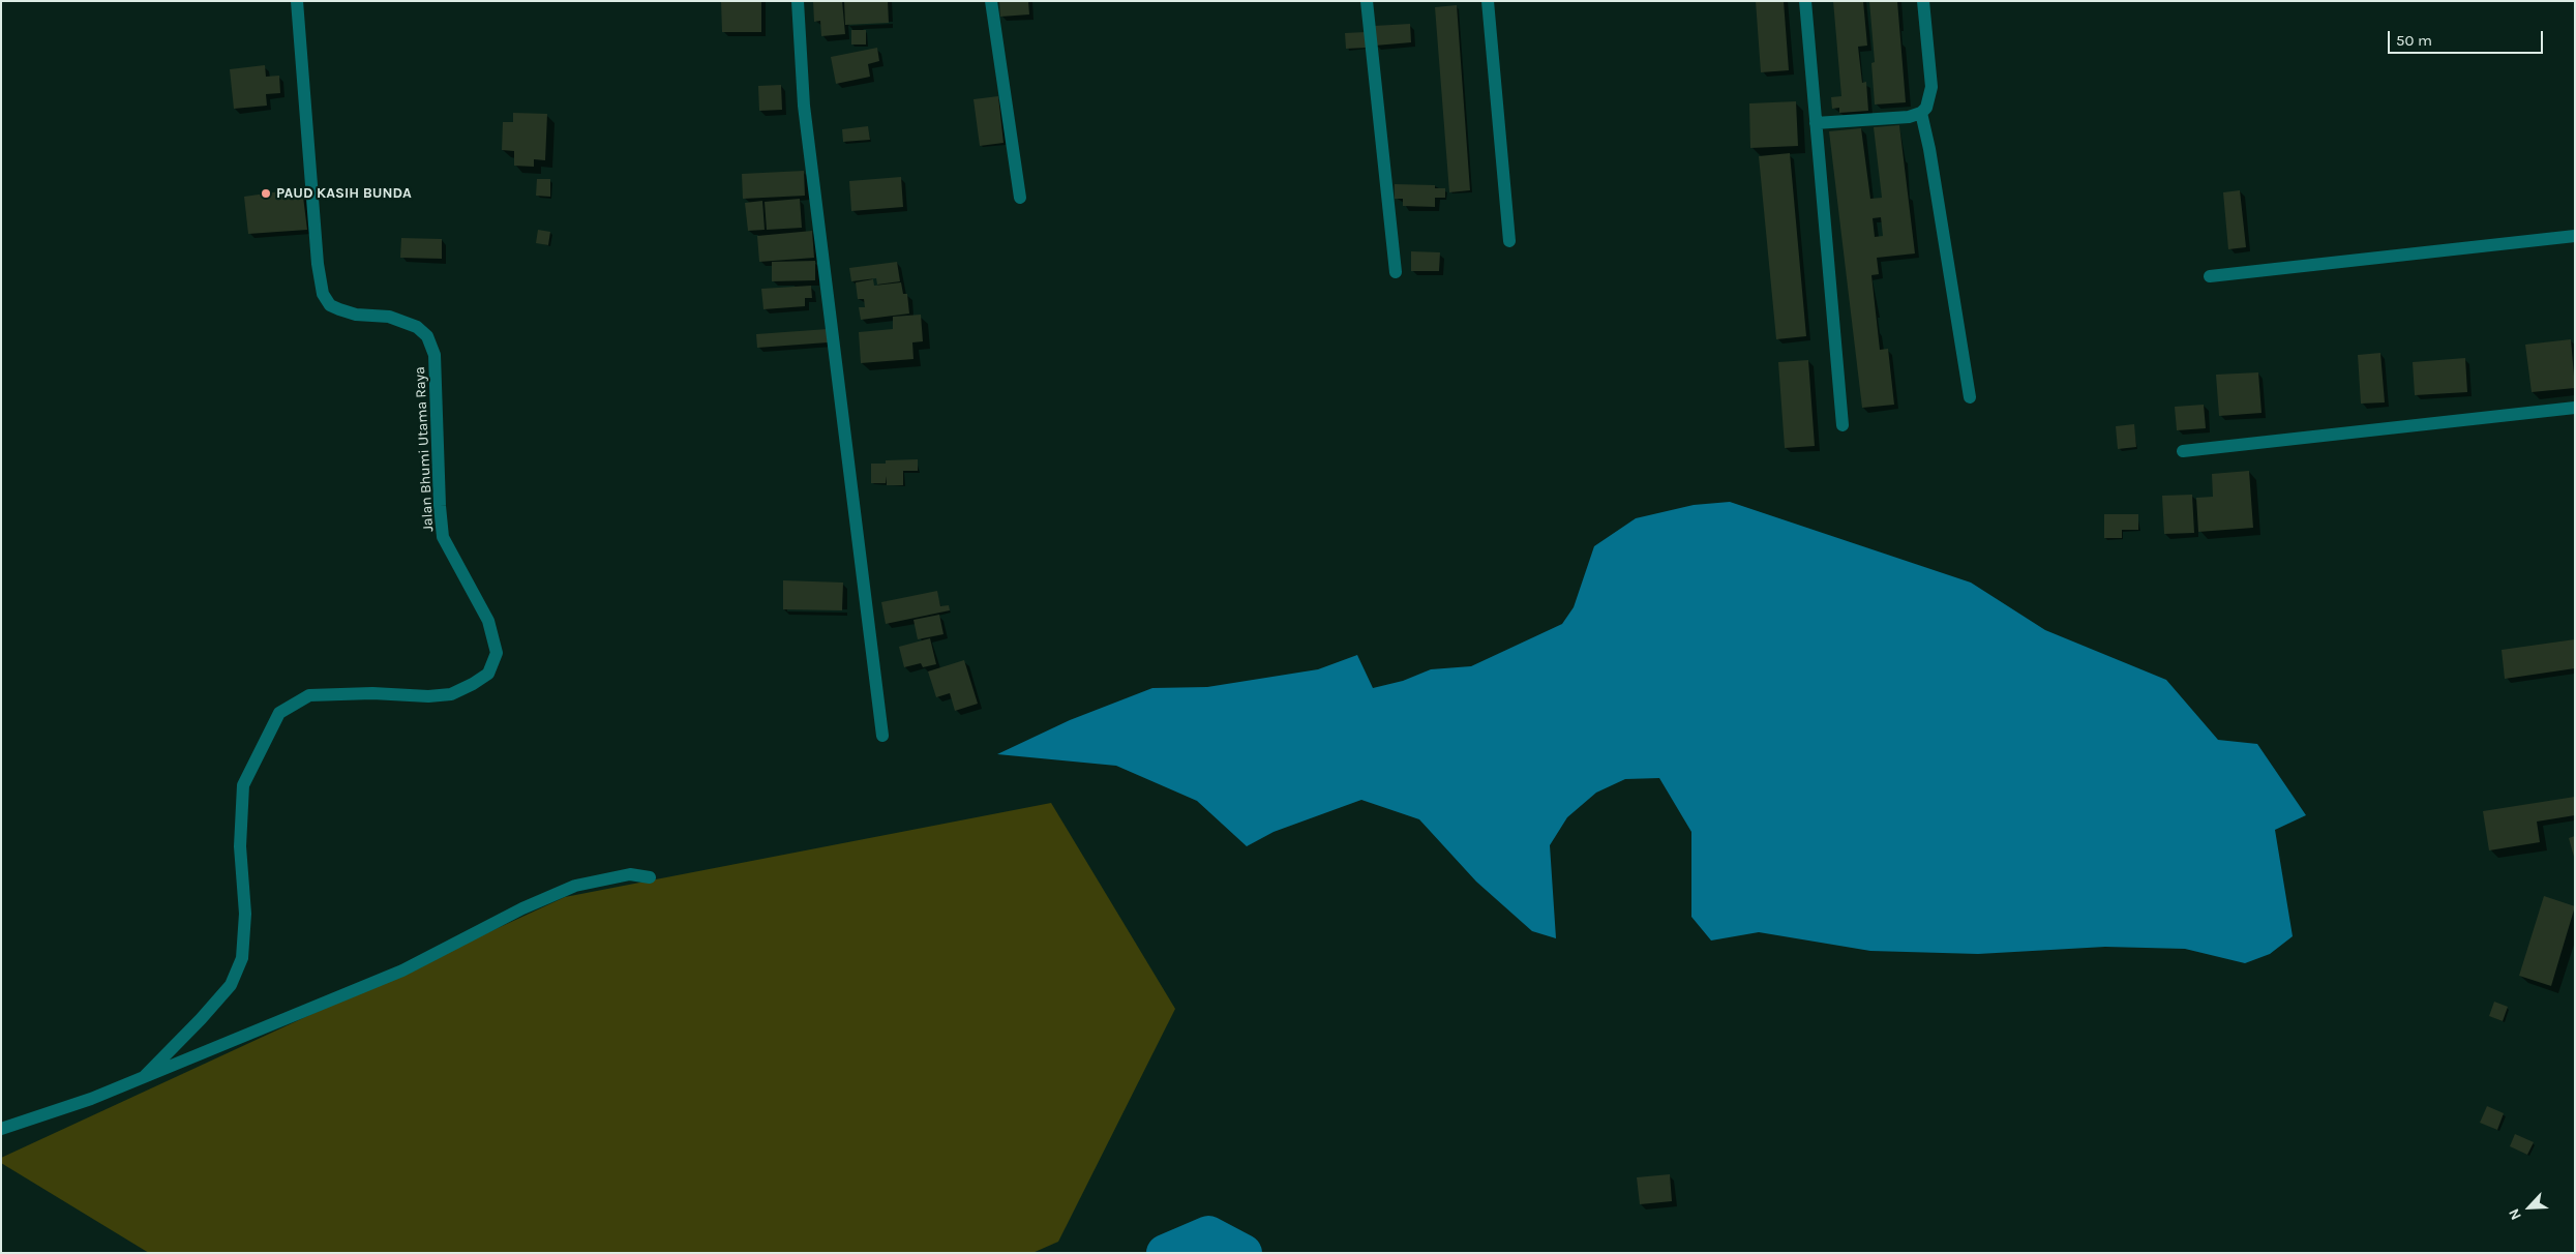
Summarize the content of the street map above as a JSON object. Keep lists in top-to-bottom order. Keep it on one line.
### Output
{"streets":{"street":["Jalan Bhumi Utama Raya"]},"places":["PAUD KASIH BUNDA"],"scale_bar":"50 m","north":"bottom left"}
